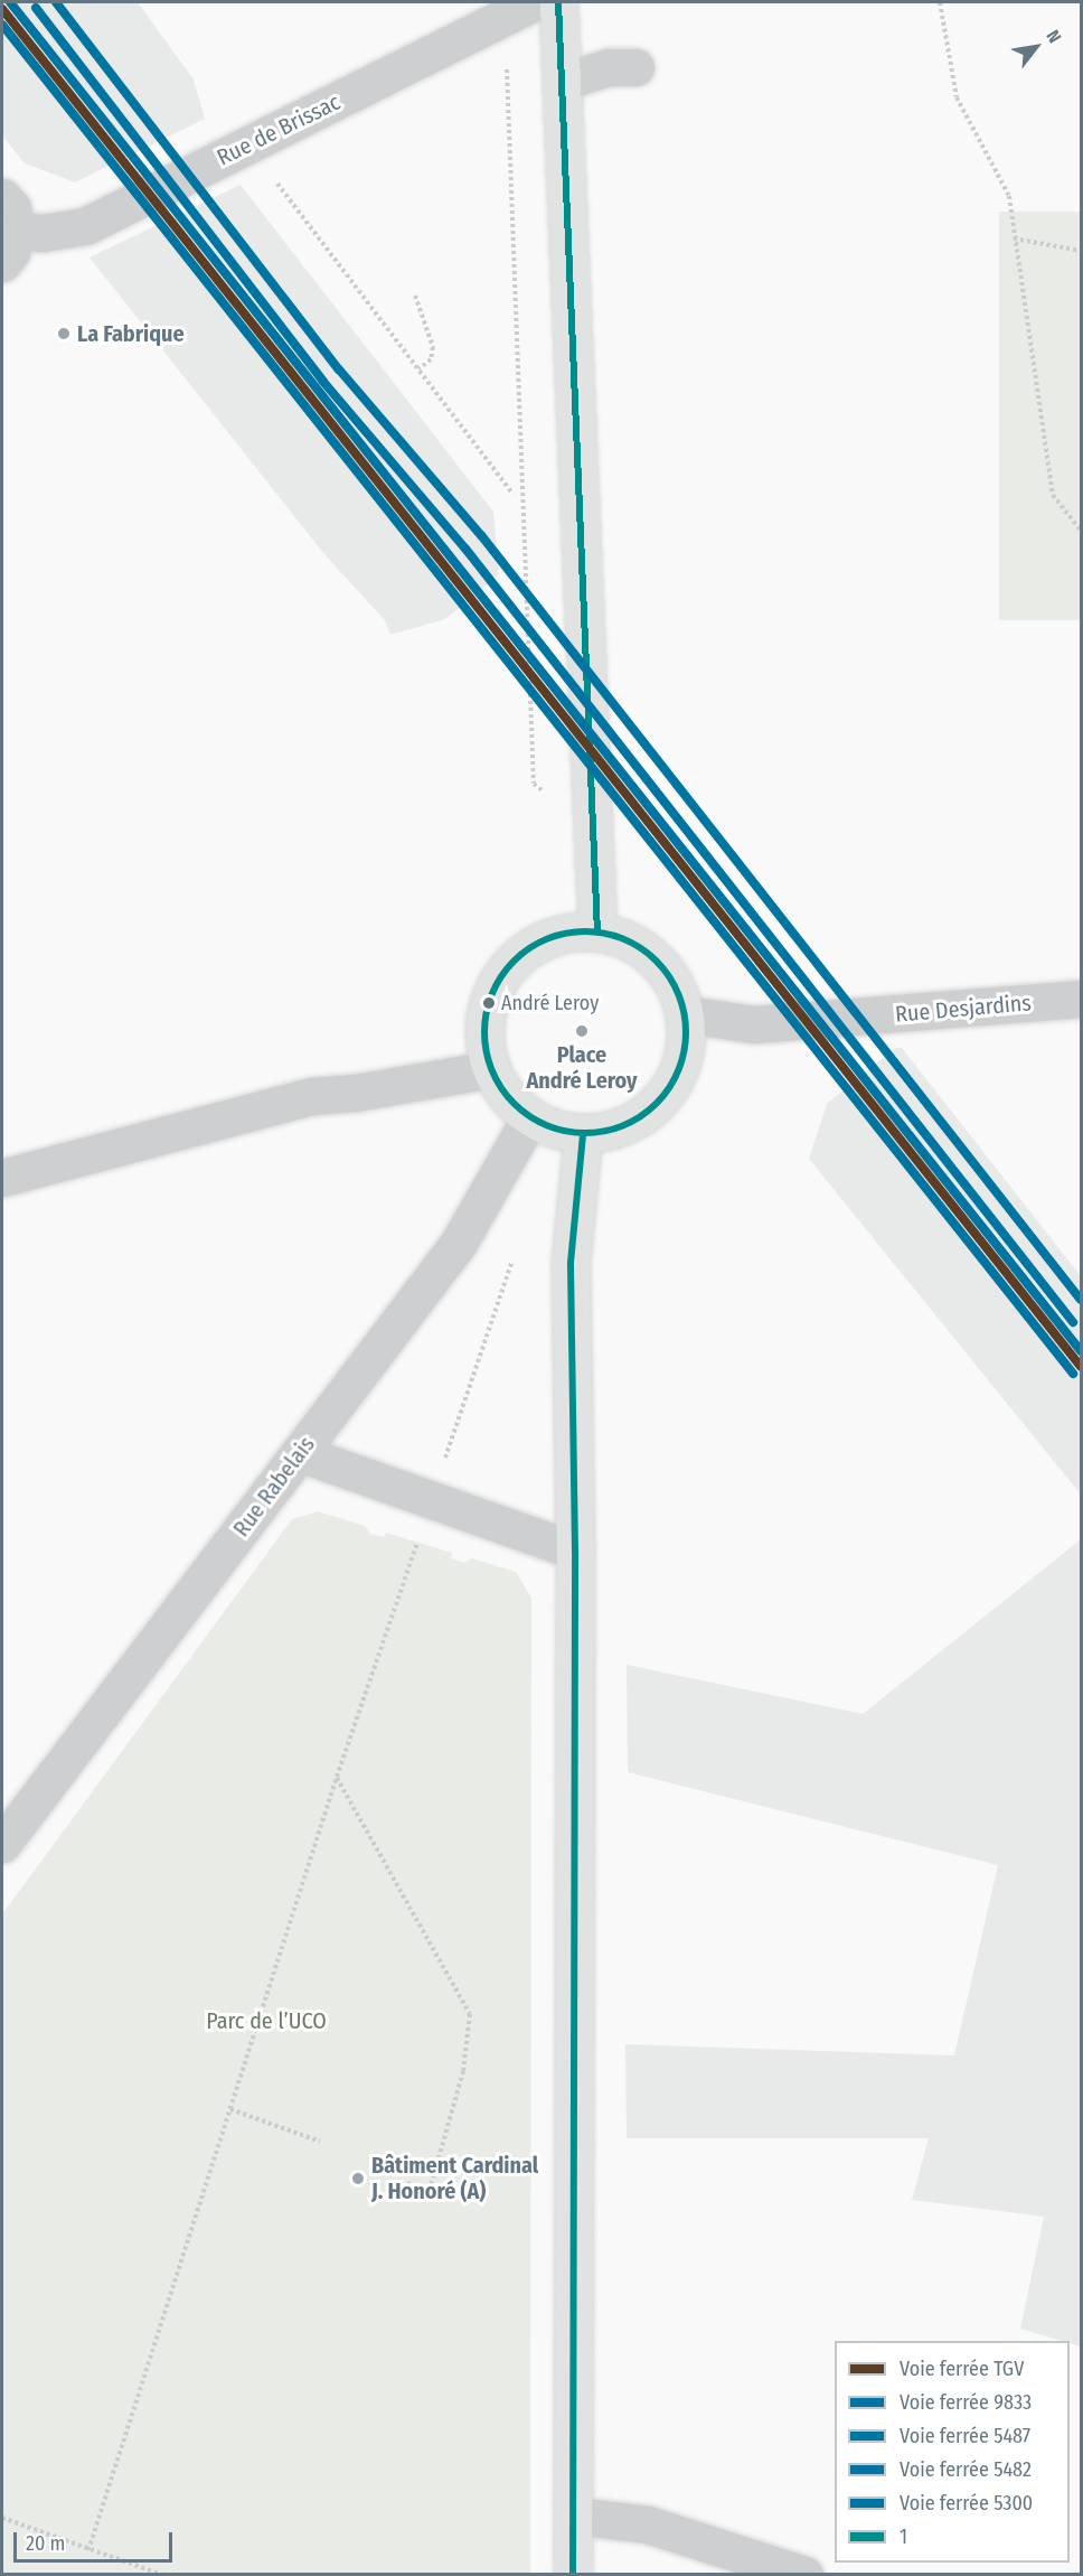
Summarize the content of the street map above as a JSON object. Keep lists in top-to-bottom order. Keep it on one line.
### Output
{"streets":{"street":["Rue de Brissac","Rue Desjardins","Rue Rabelais"]},"crossings":[["Rue Desjardins","Rue Rabelais"]],"parks":["Parc de l’UCO"],"places":["La Fabrique","André Leroy","Place André Leroy","Bâtiment Cardinal J. Honoré (A)"],"lines":["rail line 5487","rail line 5300","transit line 1","rail line 5482","rail line TGV","rail line 9833"],"legend":["Voie ferrée TGV","Voie ferrée 9833","Voie ferrée 5487","Voie ferrée 5482","Voie ferrée 5300","1"],"scale_bar":"20 m","north":"top right"}
